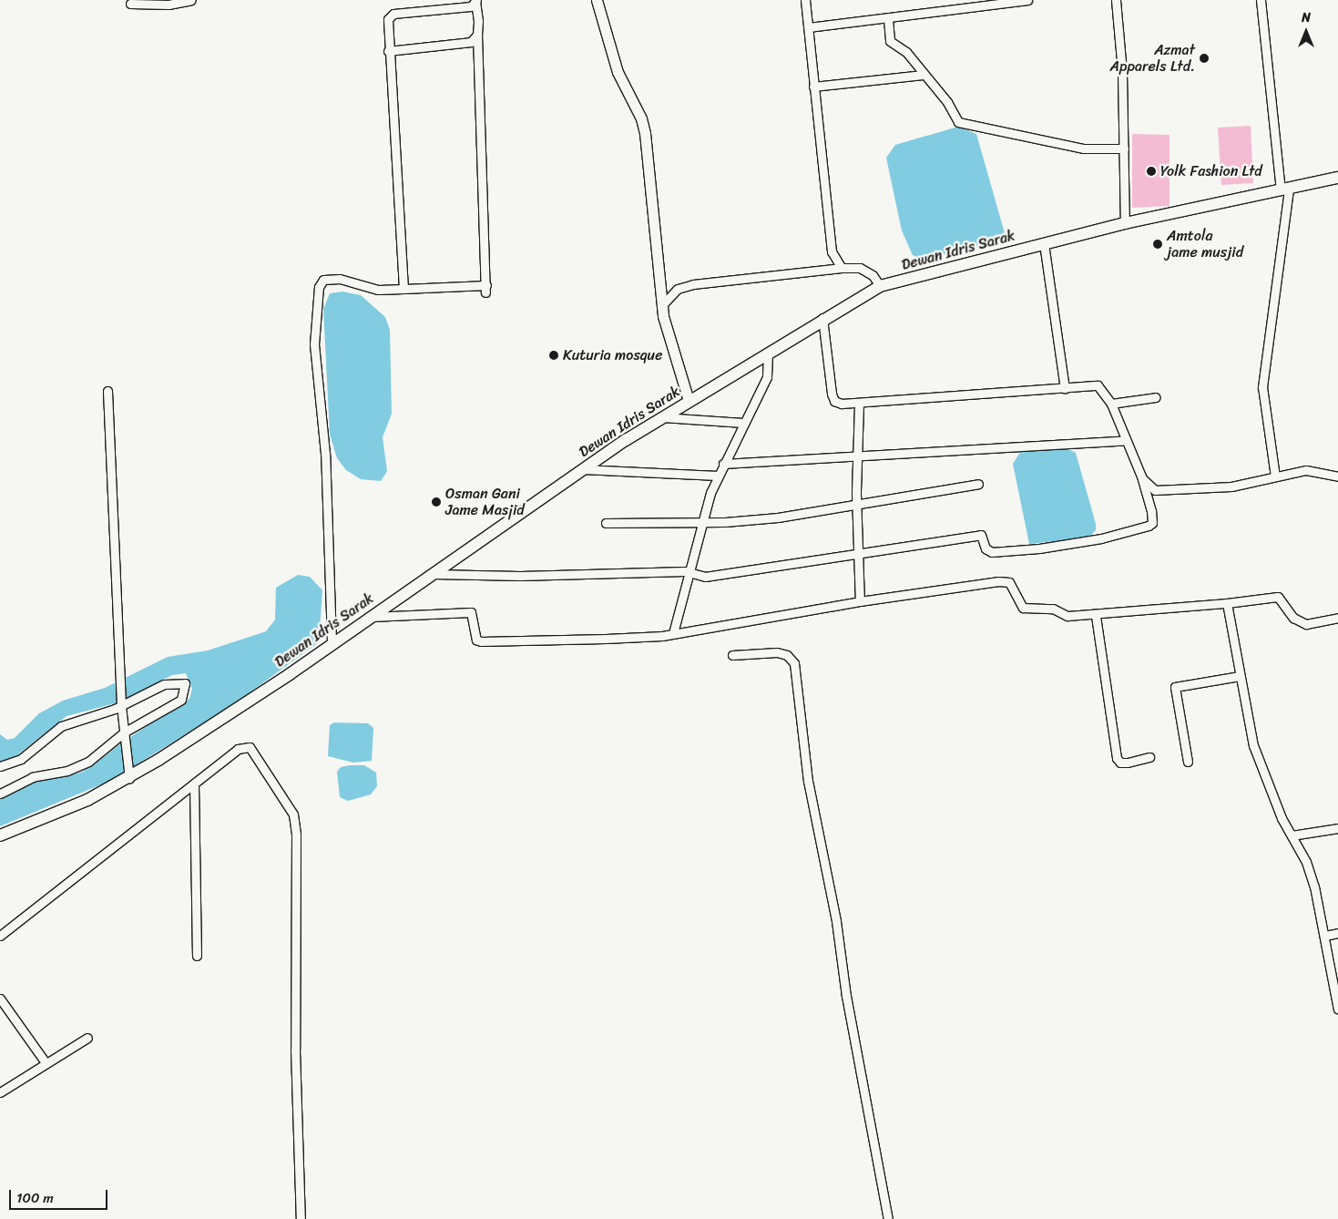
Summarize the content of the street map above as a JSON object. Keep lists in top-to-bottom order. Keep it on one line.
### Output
{"streets":{"main road":["Dewan Idris Sarak"]},"places":["Azmat Apparels Ltd.","Yolk Fashion Ltd","Amtola jame musjid","Kuturia mosque","Osman Gani Jame Masjid"],"scale_bar":"100 m","north":"top"}
